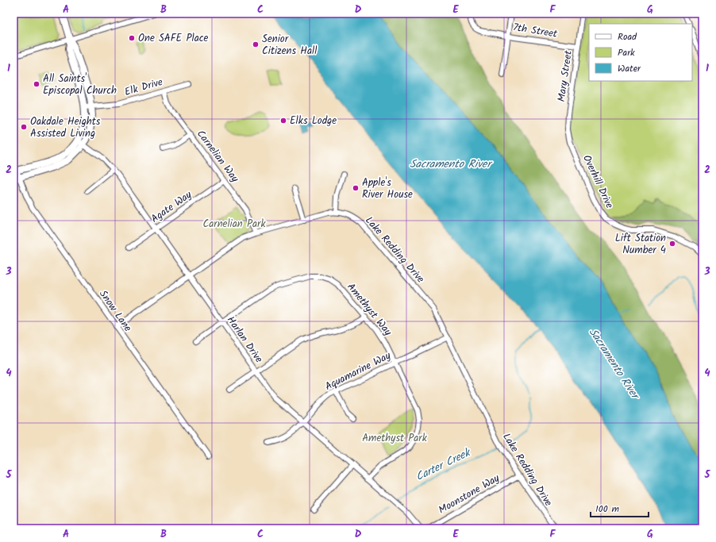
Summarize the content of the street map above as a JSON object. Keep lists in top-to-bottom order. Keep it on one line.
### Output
{"streets":{"street":["7th Street","Mary Street","Elk Drive","Carnelian Way","Overhill Drive","Agate Way","Lake Redding Drive","Amethyst Way","Snow Lane","Harlan Drive","Aquamarine Way","Moonstone Way"]},"crossings":[["7th Street","Mary Street"],["Mary Street","Overhill Drive"],["Elk Drive","Carnelian Way"],["Carnelian Way","Agate Way"],["Carnelian Way","Lake Redding Drive"],["Agate Way","Harlan Drive"],["Lake Redding Drive","Snow Lane"],["Lake Redding Drive","Harlan Drive"],["Lake Redding Drive","Aquamarine Way"],["Lake Redding Drive","Moonstone Way"],["Amethyst Way","Harlan Drive"],["Amethyst Way","Aquamarine Way"],["Harlan Drive","Aquamarine Way"]],"water":["Sacramento River","Carter Creek"],"parks":["Carnelian Park","Amethyst Park"],"places":["One SAFE Place","Senior Citizens Hall","All Saints' Episcopal Church","Elks Lodge","Oakdale Heights Assisted Living","Apple's River House","Lift Station Number 4"],"legend":["Road","Park","Water"],"scale_bar":"100 m","grid":{"columns":["A","B","C","D","E","F","G"],"rows":["1","2","3","4","5"]}}
